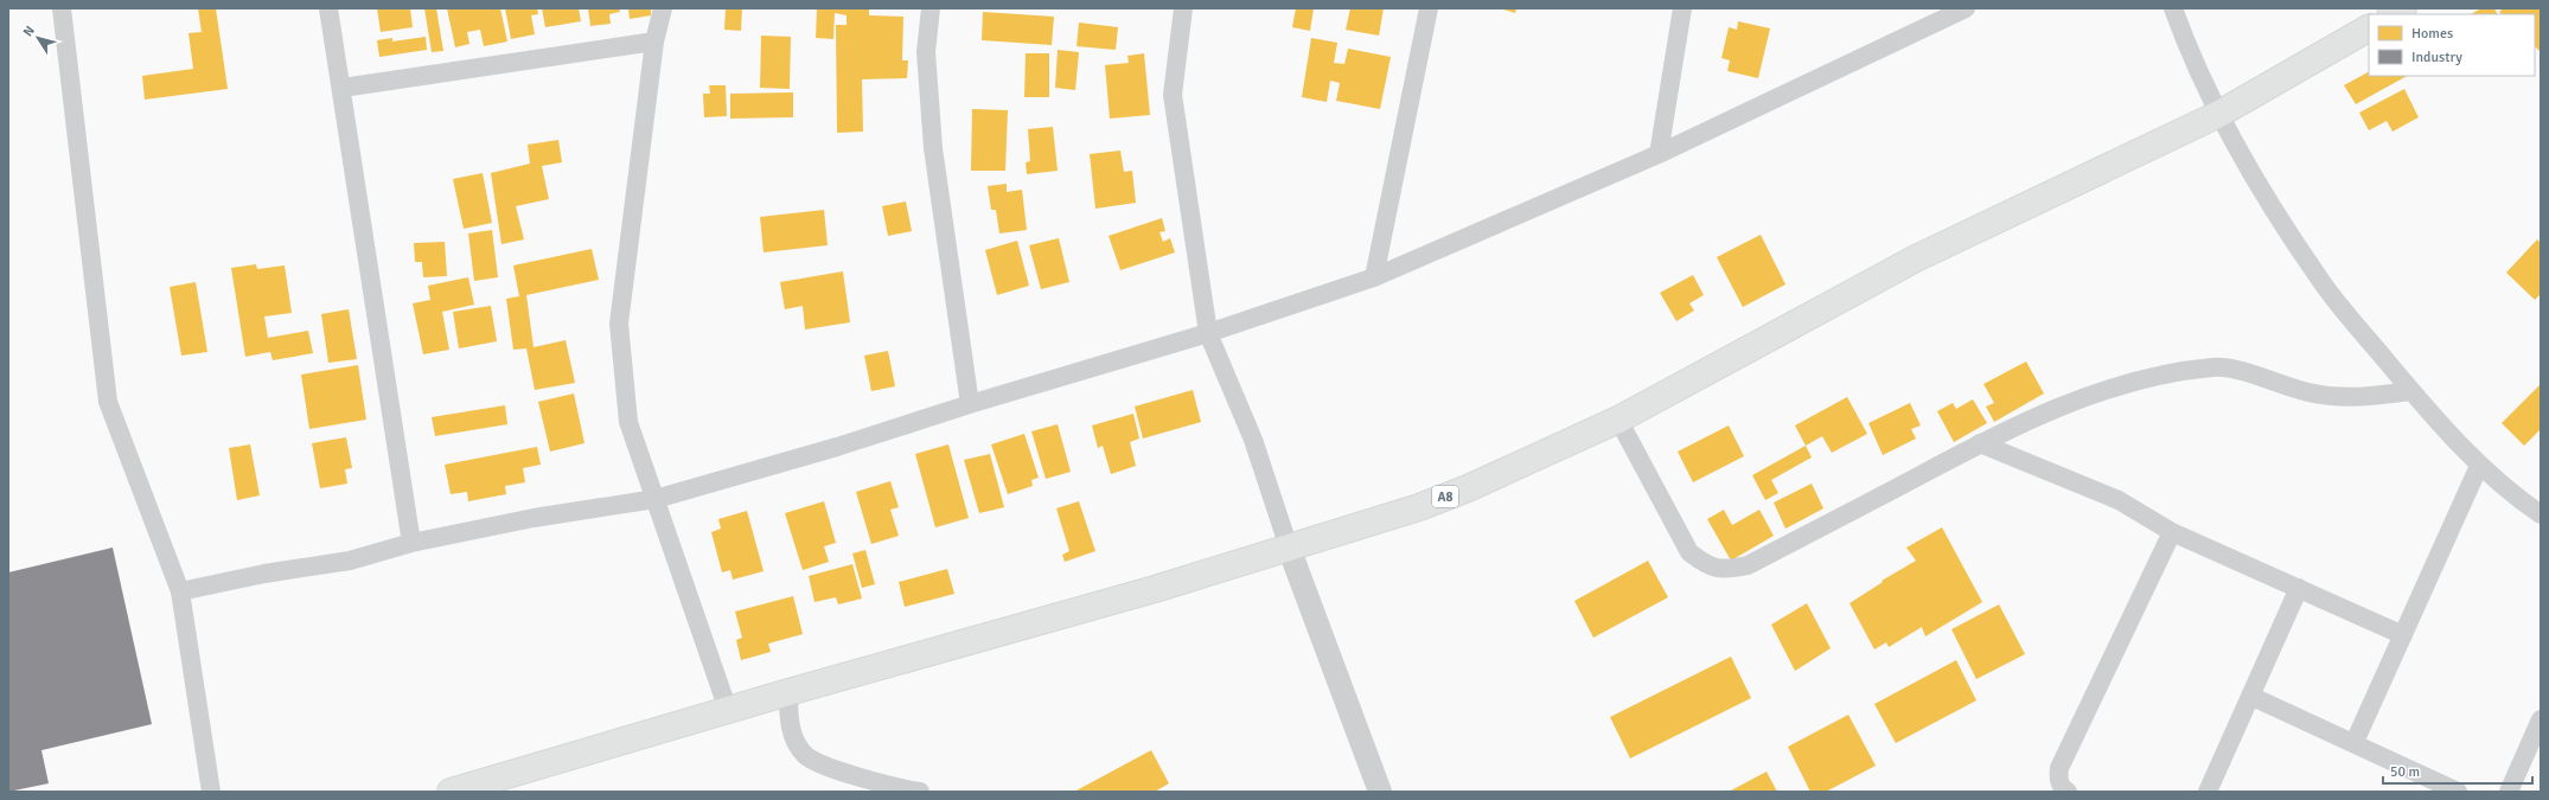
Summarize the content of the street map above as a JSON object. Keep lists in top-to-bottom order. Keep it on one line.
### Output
{"streets":{"main road":["A8"]},"legend":["Homes","Industry"],"scale_bar":"50 m","north":"top left"}
